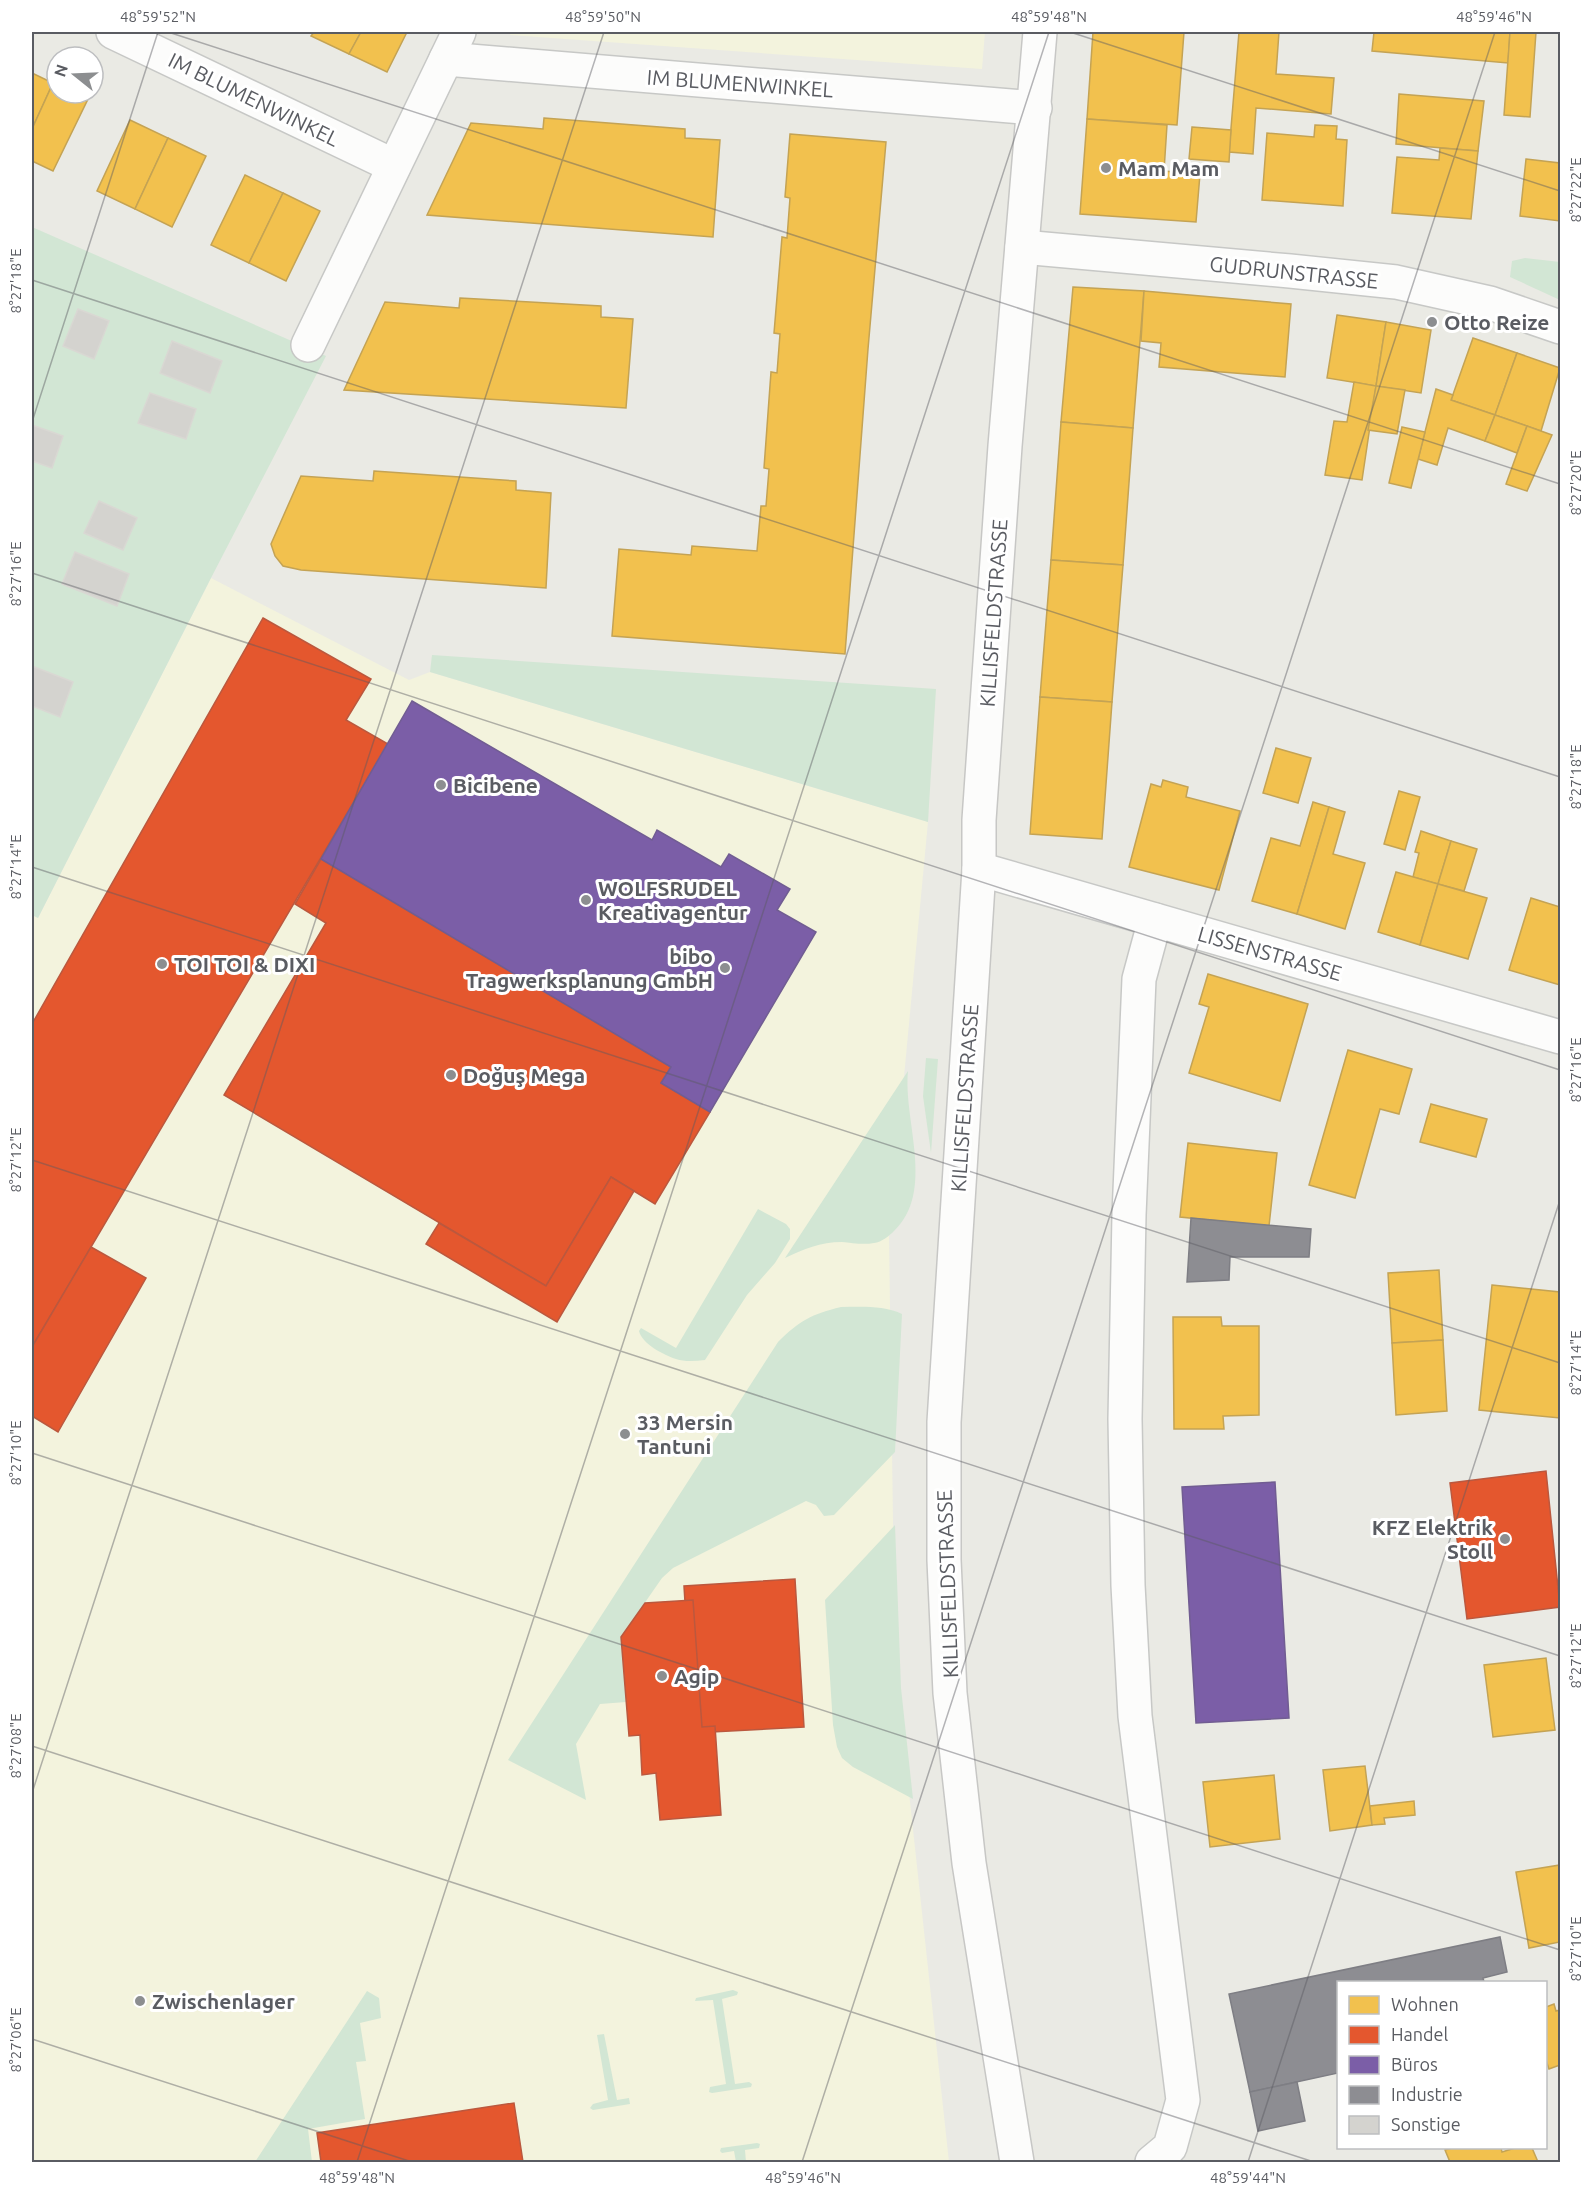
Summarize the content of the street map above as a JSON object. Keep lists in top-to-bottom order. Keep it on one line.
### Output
{"streets":{"street":["IM BLUMENWINKEL","GUDRUNSTRASSE","KILLISFELDSTRASSE","LISSENSTRASSE"]},"crossings":[["IM BLUMENWINKEL","KILLISFELDSTRASSE"],["GUDRUNSTRASSE","KILLISFELDSTRASSE"],["KILLISFELDSTRASSE","LISSENSTRASSE"]],"places":["Mam Mam","Otto Reize","Bicibene","WOLFSRUDEL Kreativagentur","TOI TOI & DIXI","bibo Tragwerksplanung GmbH","Doğuş Mega","33 Mersin Tantuni","KFZ Elektrik Stoll","Agip","Zwischenlager"],"legend":["Wohnen","Handel","Büros","Industrie","Sonstige"],"north":"left","coordinates":["48°59'52\"N","48°59'50\"N","48°59'48\"N","48°59'46\"N","8°27'22\"E","8°27'18\"E","8°27'20\"E","8°27'16\"E","8°27'14\"E","8°27'12\"E","8°27'10\"E","8°27'08\"E","8°27'06\"E","48°59'44\"N"]}
